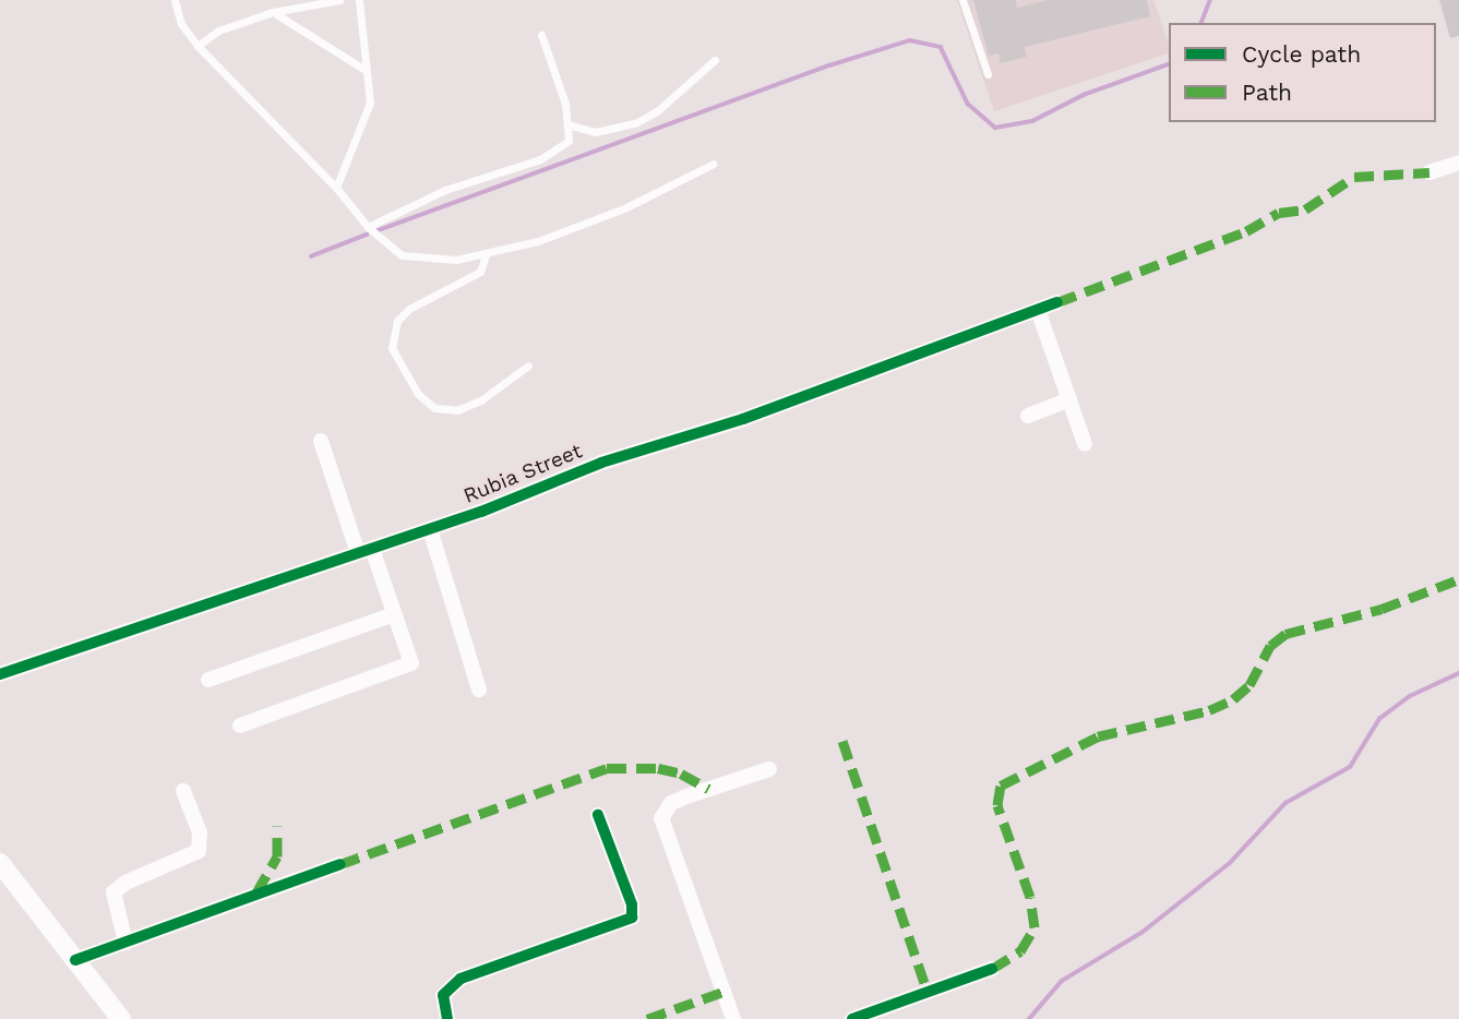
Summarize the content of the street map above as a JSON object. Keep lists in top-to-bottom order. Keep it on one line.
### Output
{"streets":{"street":["Rubia Street"]},"legend":["Cycle path","Path"]}
